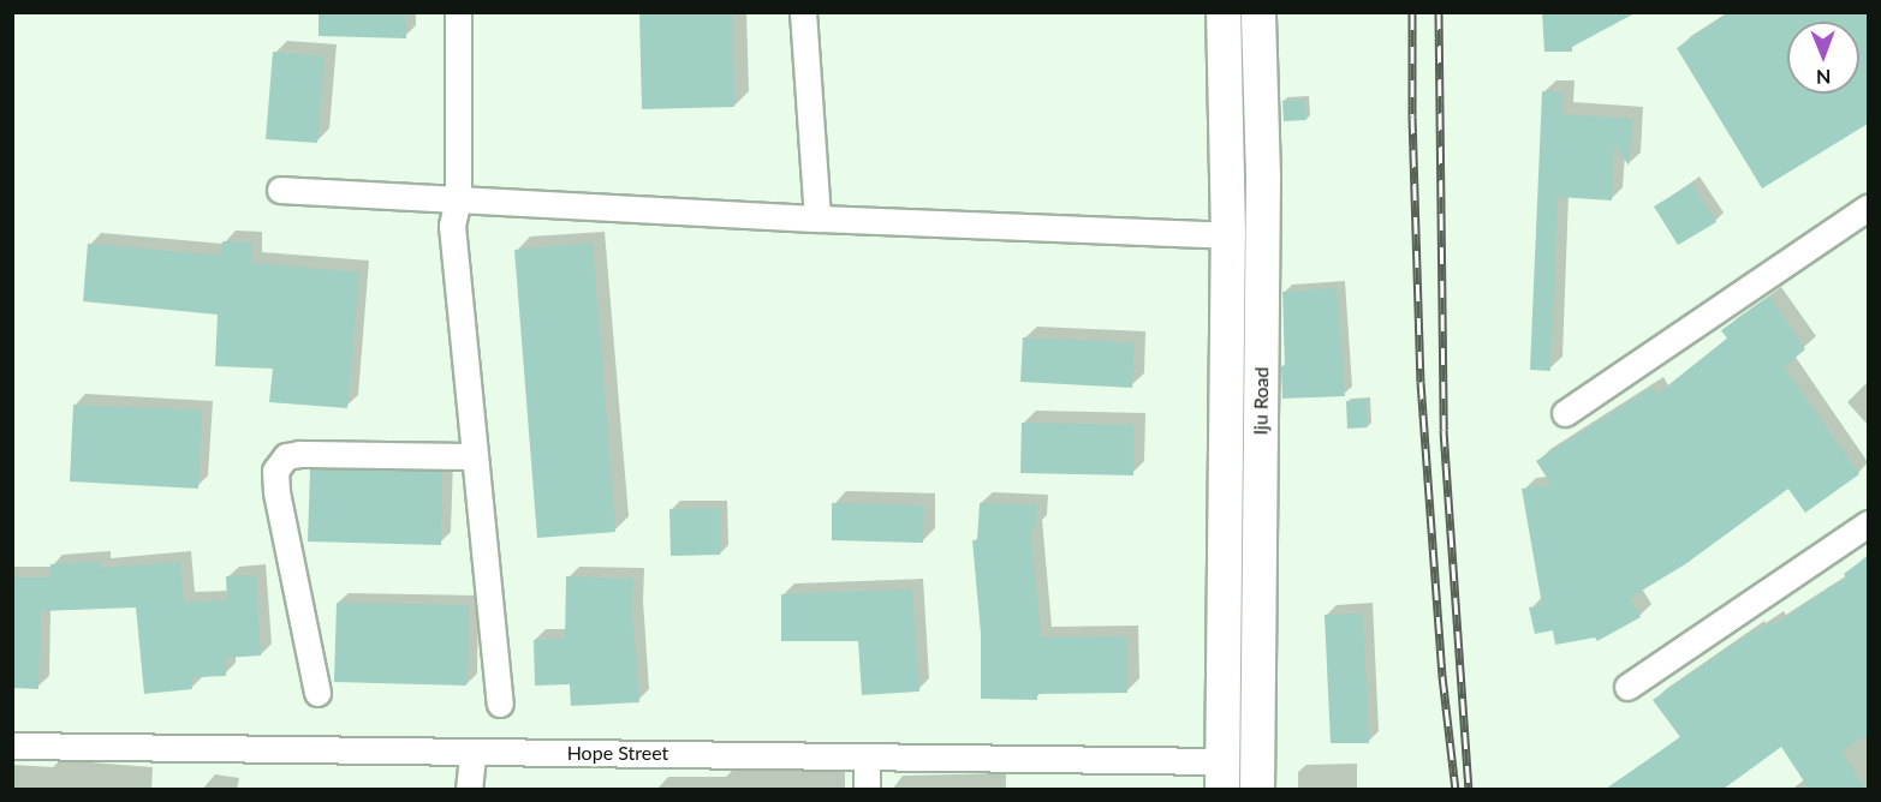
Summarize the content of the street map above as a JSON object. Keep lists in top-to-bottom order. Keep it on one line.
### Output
{"streets":{"main road":["Iju Road"],"street":["Hope Street"]},"crossings":[["Iju Road","Hope Street"]],"north":"bottom"}
